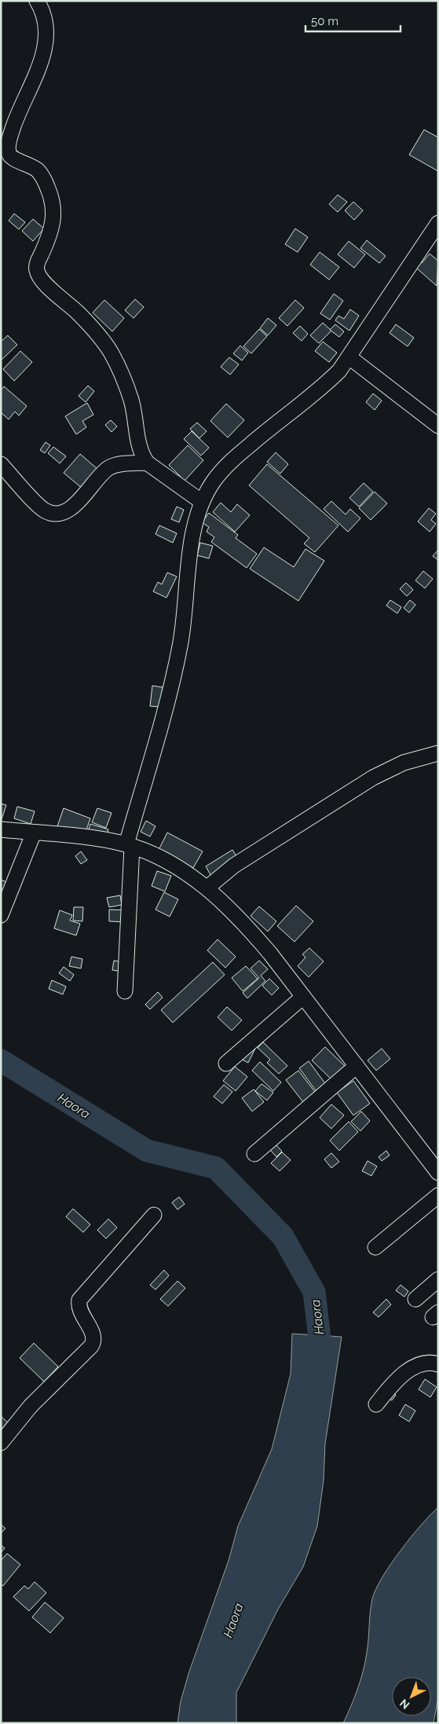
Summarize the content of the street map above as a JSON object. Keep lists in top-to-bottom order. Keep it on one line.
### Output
{"water":["Haora"],"scale_bar":"50 m","north":"bottom left"}
